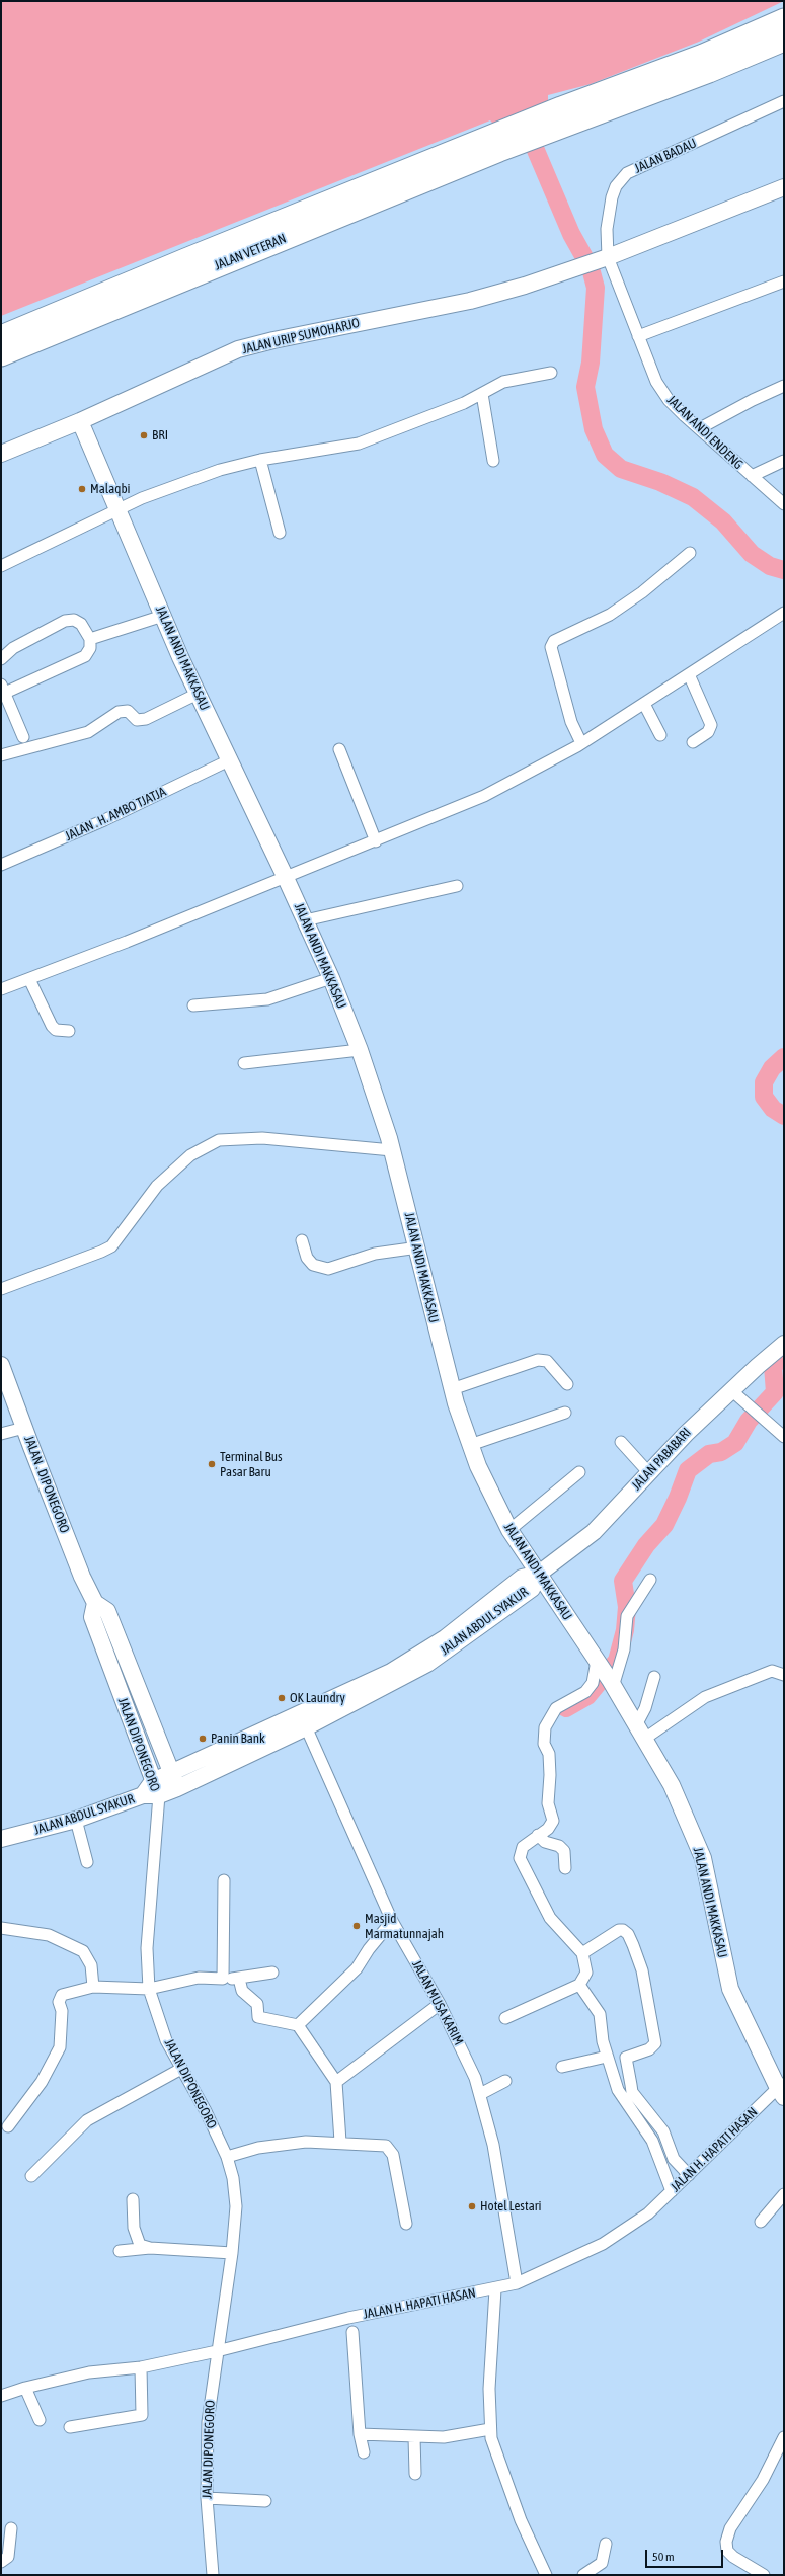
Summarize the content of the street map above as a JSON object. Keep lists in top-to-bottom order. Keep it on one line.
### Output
{"streets":{"highway":["JALAN VETERAN"],"street":["JALAN BADAU","JALAN URIP SUMOHARJO","JALAN ANDI ENDENG","JALAN ANDI MAKKASAU","JALAN . H. AMBO TJATJA","JALAN PABABARI","JALAN . DIPONEGORO","JALAN ABDUL SYAKUR","JALAN DIPONEGORO","JALAN MUSA KARIM","JALAN H. HAPATI HASAN"]},"crossings":[["JALAN BADAU","JALAN URIP SUMOHARJO"],["JALAN BADAU","JALAN ANDI ENDENG"],["JALAN URIP SUMOHARJO","JALAN ANDI ENDENG"],["JALAN URIP SUMOHARJO","JALAN ANDI MAKKASAU"],["JALAN ANDI MAKKASAU","JALAN . H. AMBO TJATJA"],["JALAN ANDI MAKKASAU","JALAN PABABARI"],["JALAN ANDI MAKKASAU","JALAN ABDUL SYAKUR"],["JALAN ANDI MAKKASAU","JALAN H. HAPATI HASAN"],["JALAN PABABARI","JALAN ABDUL SYAKUR"],["JALAN . DIPONEGORO","JALAN DIPONEGORO"],["JALAN ABDUL SYAKUR","JALAN DIPONEGORO"],["JALAN ABDUL SYAKUR","JALAN MUSA KARIM"],["JALAN DIPONEGORO","JALAN H. HAPATI HASAN"],["JALAN MUSA KARIM","JALAN H. HAPATI HASAN"]],"places":["BRI","Malaqbi","Terminal Bus Pasar Baru","OK Laundry","Panin Bank","Masjid Marmatunnajah","Hotel Lestari"],"scale_bar":"50 m"}
